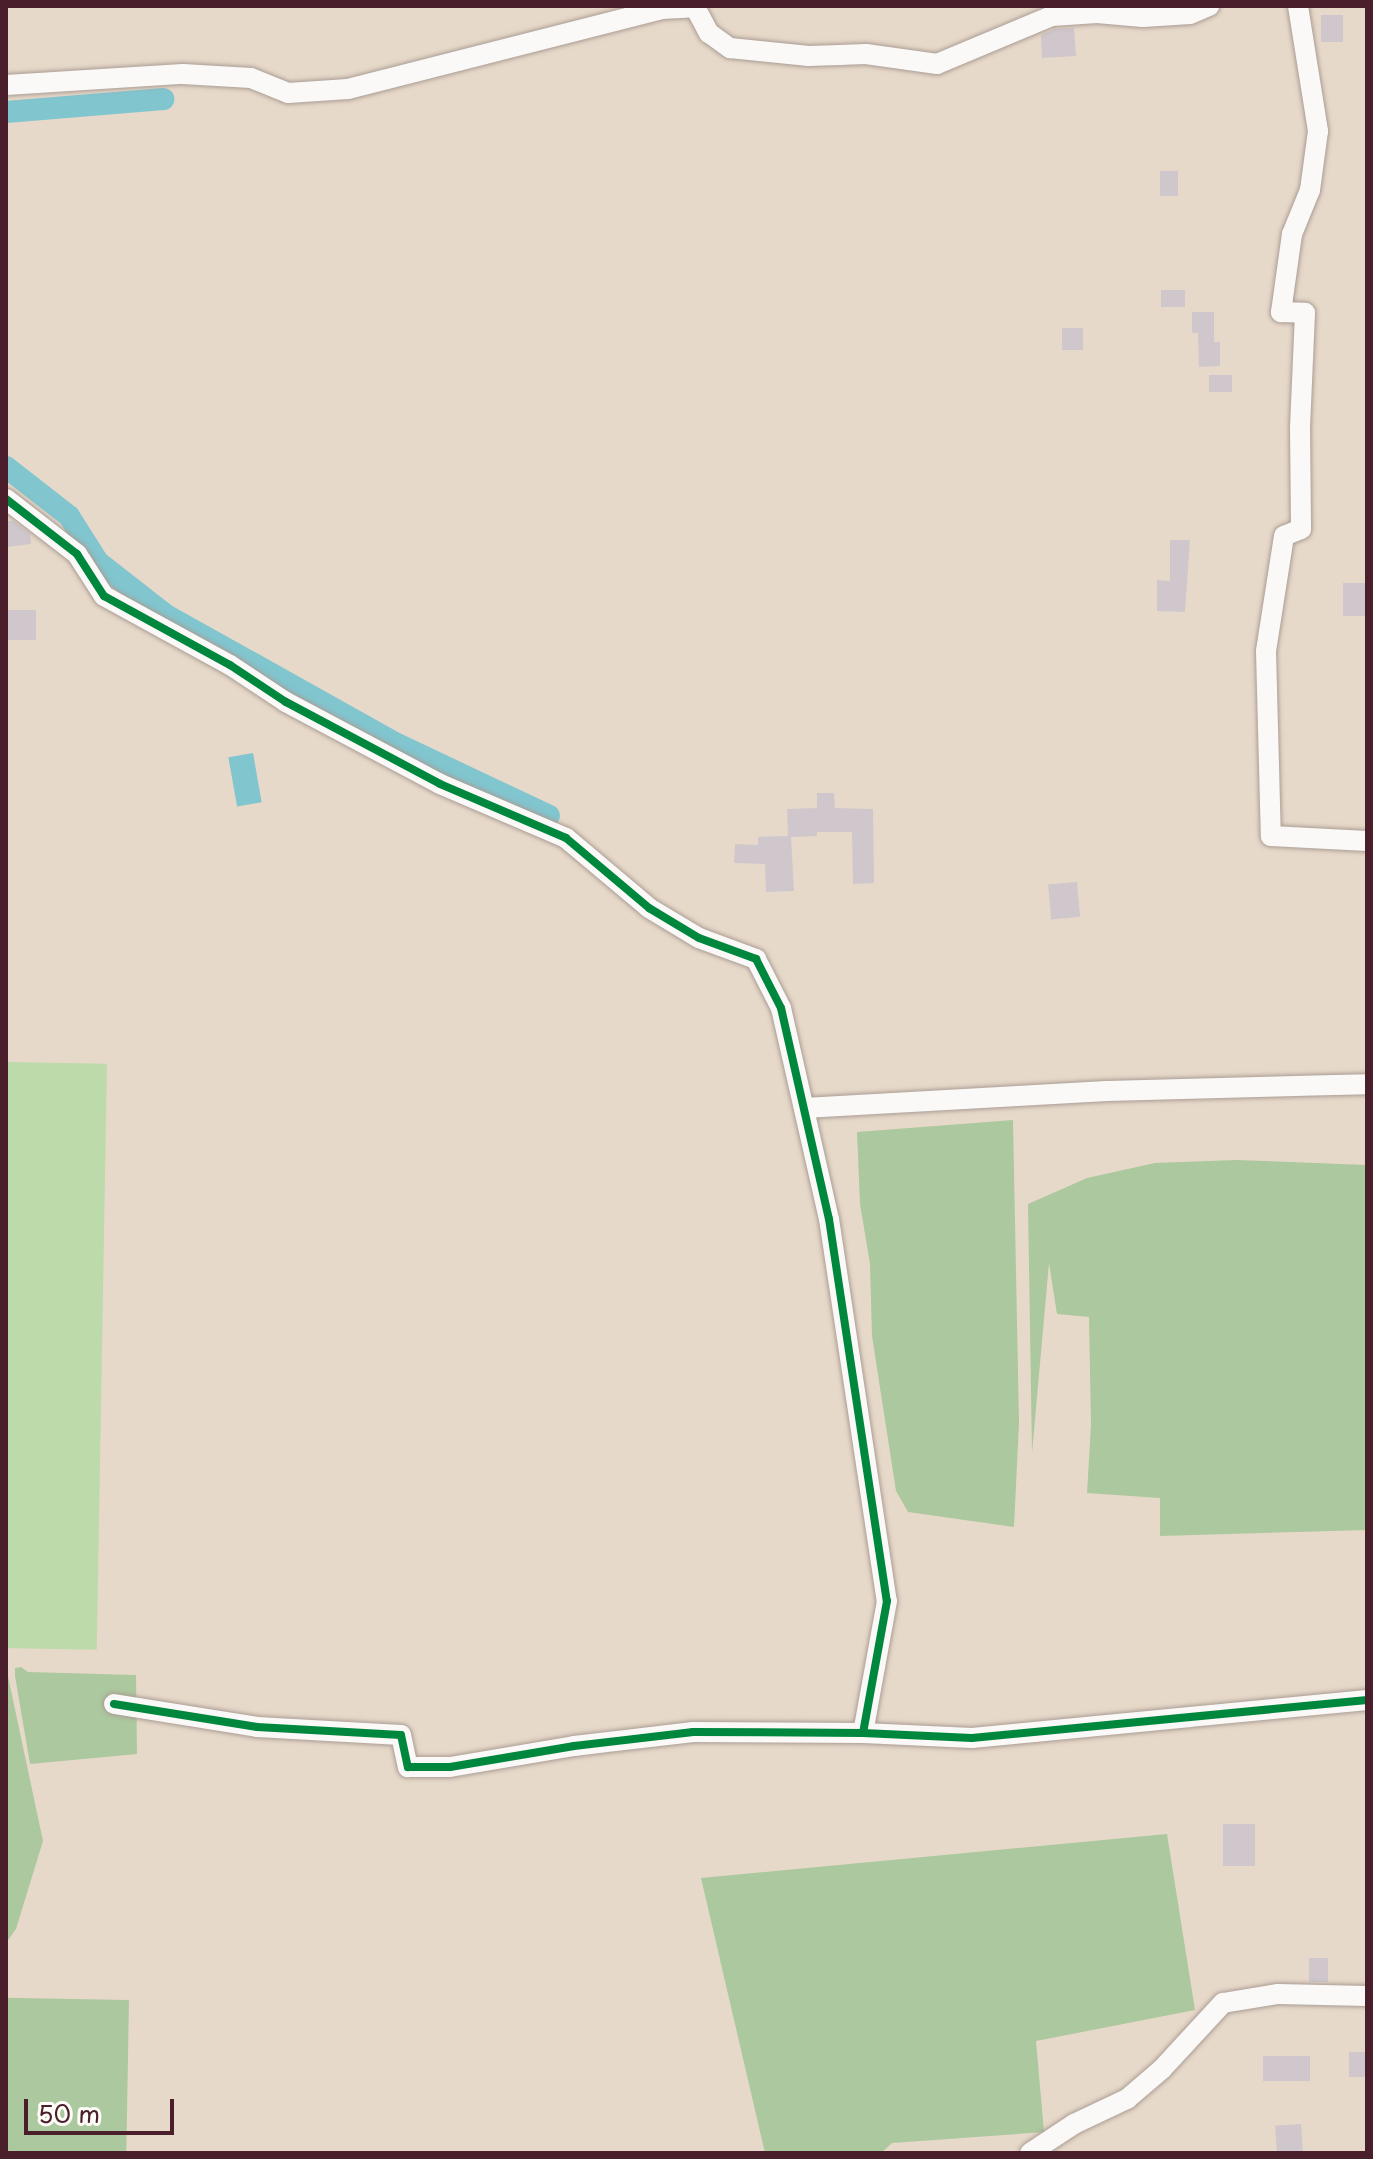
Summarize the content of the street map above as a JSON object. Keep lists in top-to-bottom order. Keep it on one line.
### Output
{"scale_bar":"50 m"}
